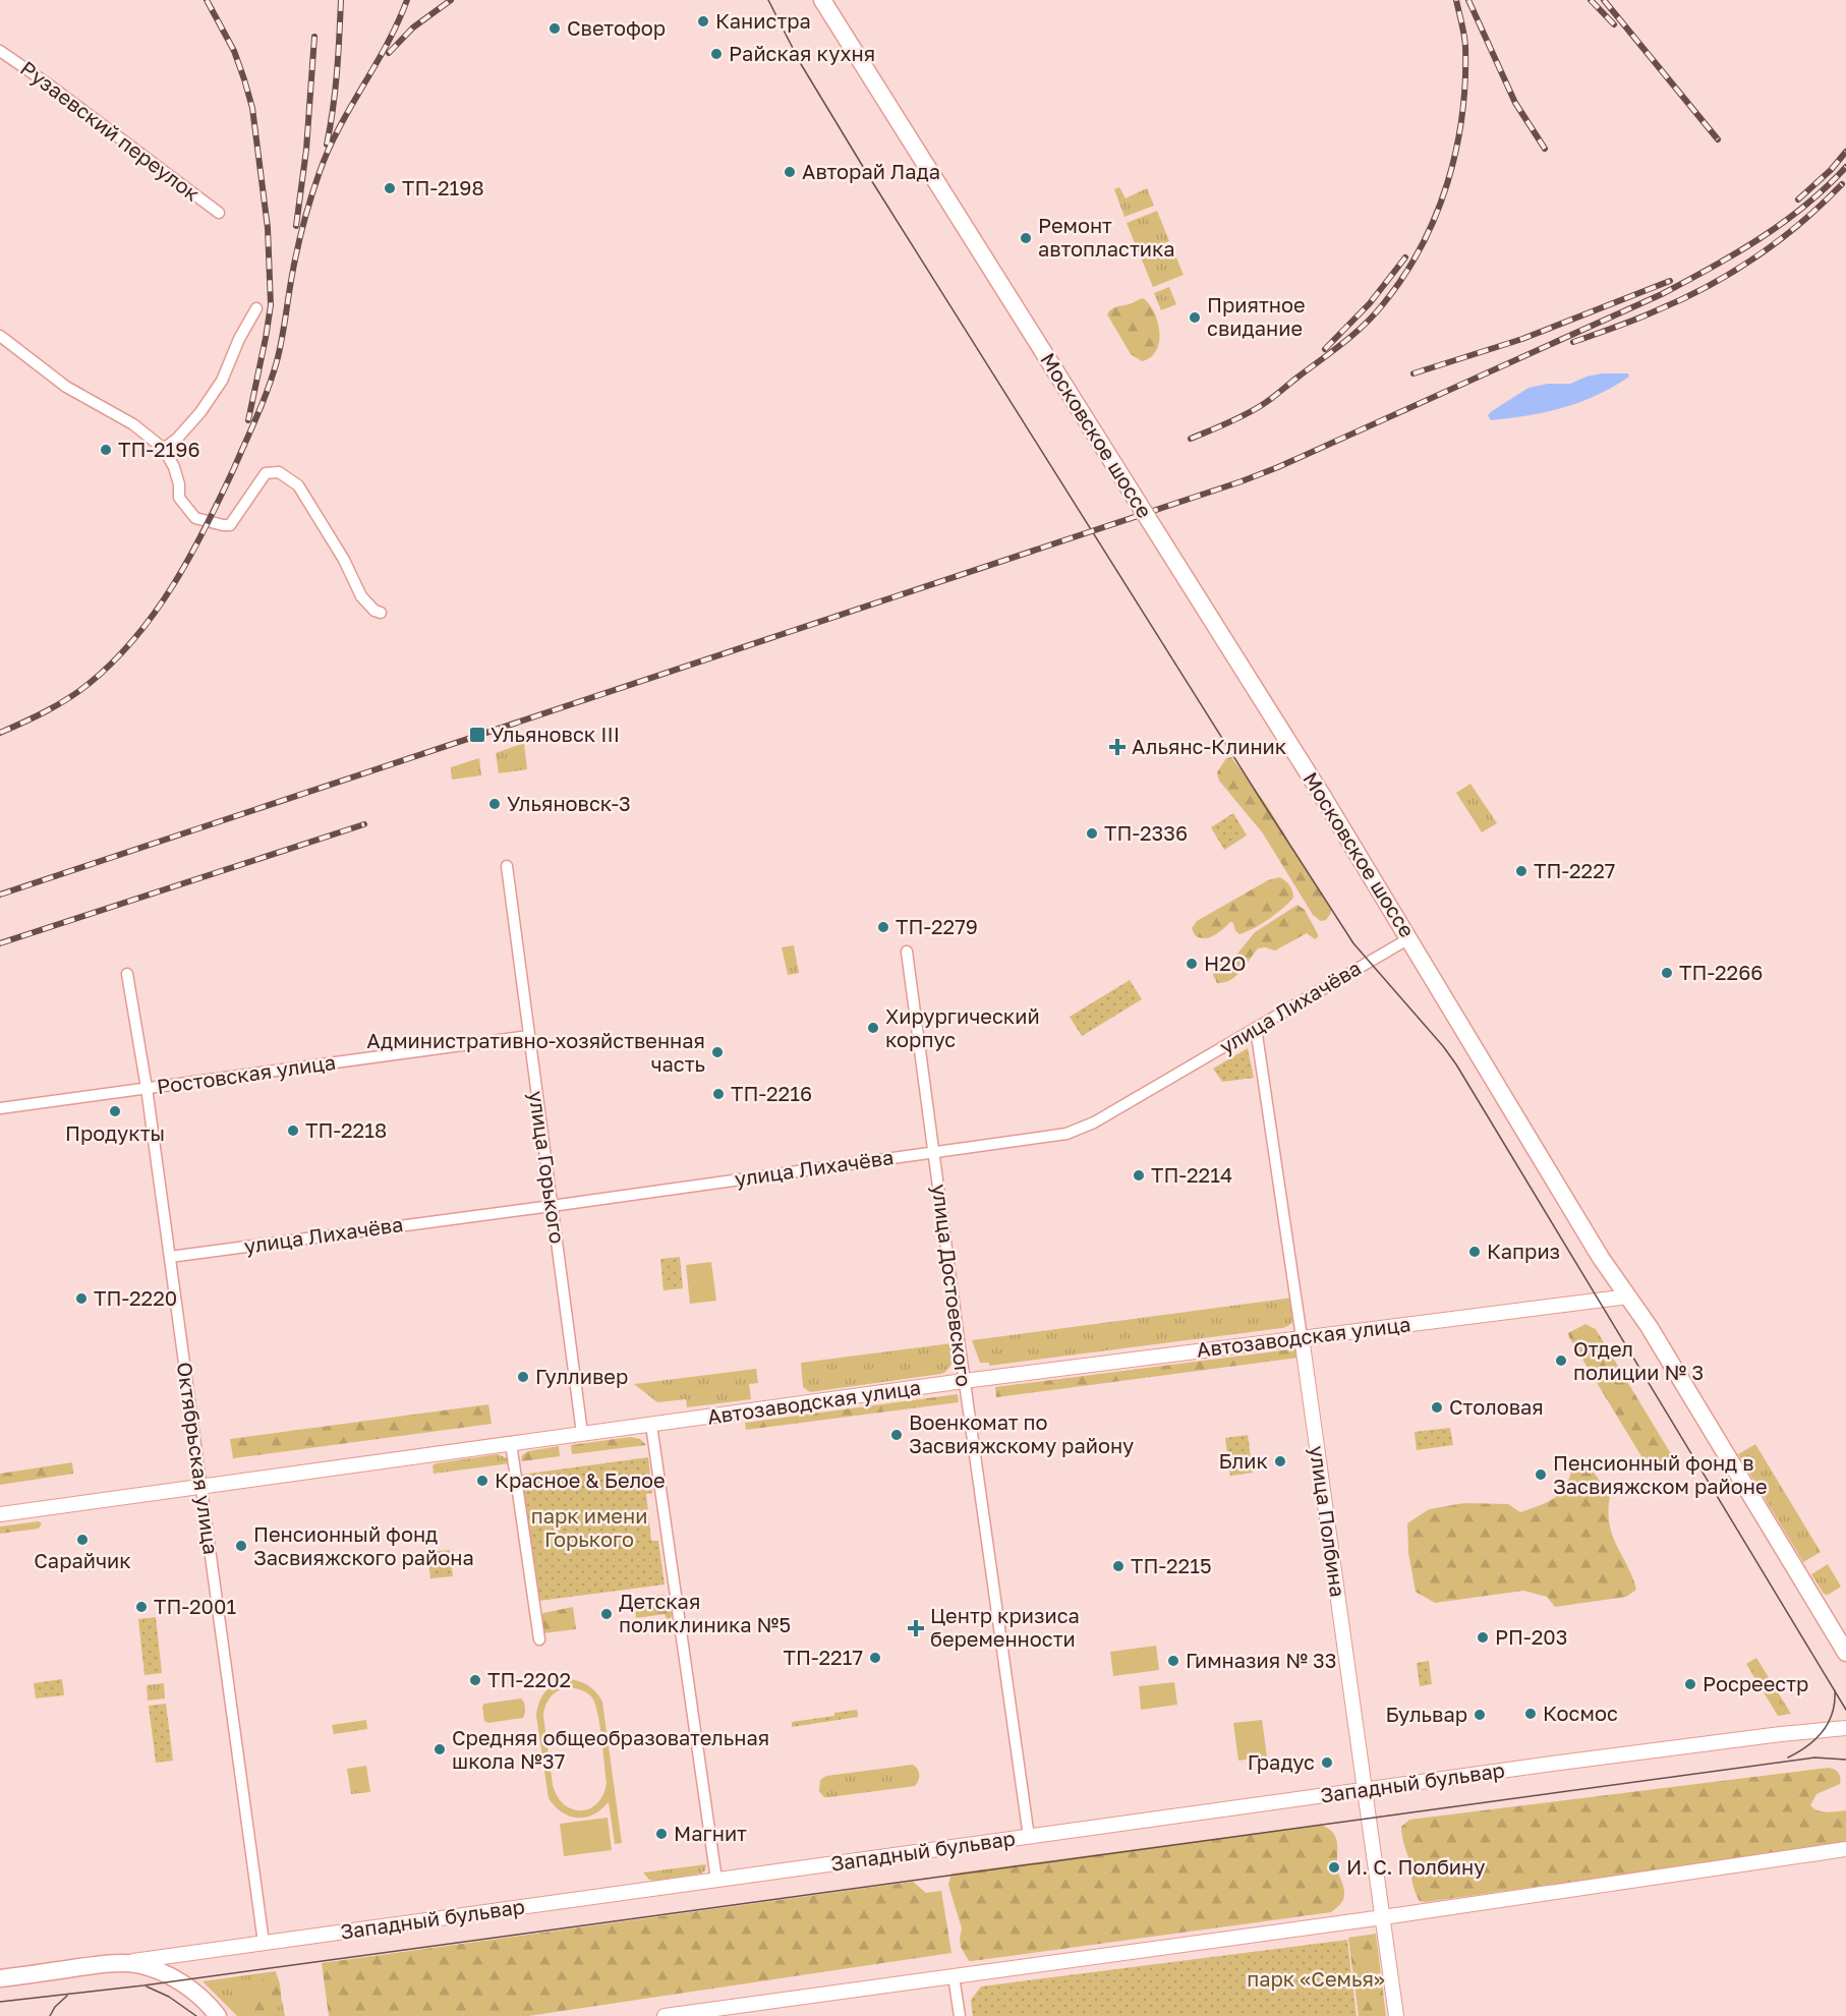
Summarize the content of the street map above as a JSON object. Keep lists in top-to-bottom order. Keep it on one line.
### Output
{"streets":{"main road":["Московское шоссе","Западный бульвар"],"street":["Рузаевский переулок","улица Лихачёва","Ростовская улица","улица Горького","улица Достоевского","Автозаводская улица","Октябрьская улица","улица Полбина"]},"crossings":[["Московское шоссе","улица Лихачёва"],["Московское шоссе","Автозаводская улица"],["улица Лихачёва","улица Горького"],["улица Лихачёва","улица Достоевского"],["улица Лихачёва","Октябрьская улица"],["улица Лихачёва","улица Полбина"],["Ростовская улица","улица Горького"],["Ростовская улица","Октябрьская улица"],["улица Горького","Автозаводская улица"],["улица Достоевского","Автозаводская улица"],["улица Достоевского","Западный бульвар"],["Автозаводская улица","Октябрьская улица"],["Автозаводская улица","улица Полбина"],["Октябрьская улица","Западный бульвар"],["улица Полбина","Западный бульвар"]],"parks":["парк имени Горького","парк «Семья»"],"places":{"other":["Канистра","Светофор","Райская кухня","Авторай Лада","ТП-2198","Ремонт автопластика","Приятное свидание","ТП-2196","Ульяновск-3","ТП-2336","ТП-2227","ТП-2279","H2O","ТП-2266","Хирургический корпус","Административно-хозяйственная часть","ТП-2216","Продукты","ТП-2218","ТП-2214","Каприз","ТП-2220","Отдел полиции № 3","Гулливер","Столовая","Военкомат по Засвияжскому району","Блик","Пенсионный фонд в Засвияжском районе","Красное & Белое","Сарайчик","Пенсионный фонд Засвияжского района","ТП-2215","ТП-2001","Детская поликлиника №5","РП-203","ТП-2217","Гимназия № 33","ТП-2202","Росреестр","Космос","Бульвар","Средняя общеобразовательная школа №37","Градус","Магнит","И. С. Полбину"],"transit":["Ульяновск III"],"health":["Альянс-Клиник","Центр кризиса беременности"]}}
